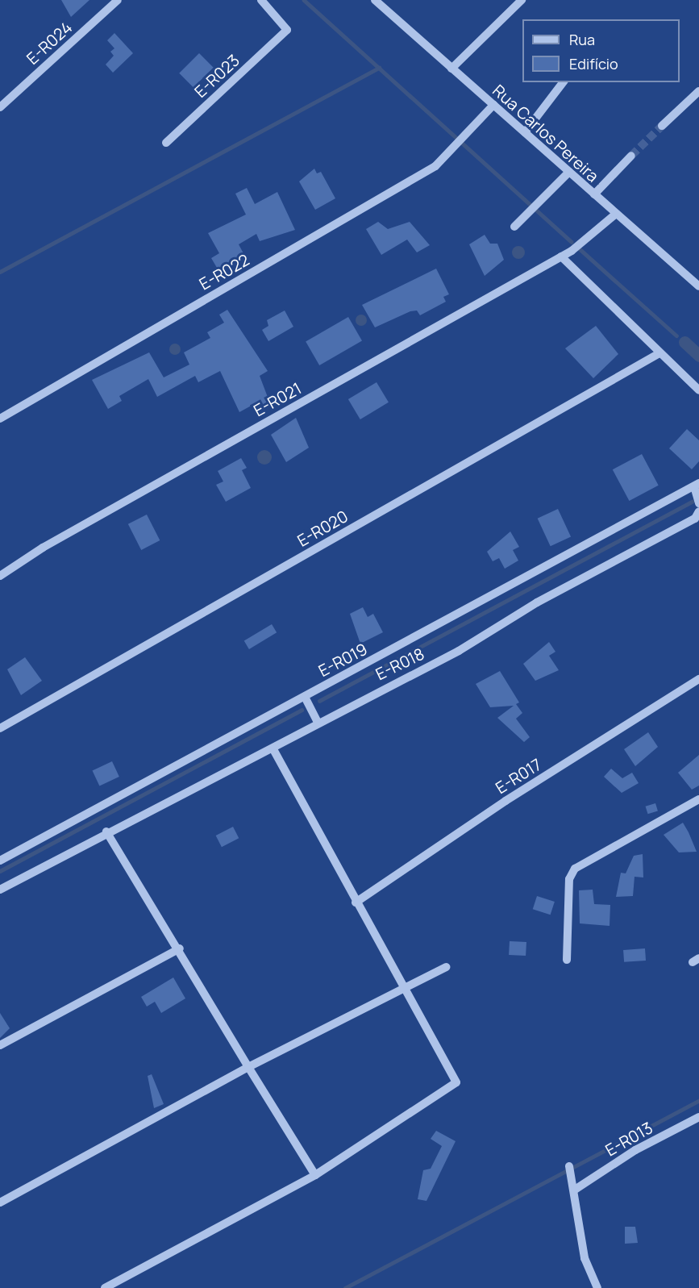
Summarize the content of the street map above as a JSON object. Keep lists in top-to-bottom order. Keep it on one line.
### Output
{"streets":{"street":["E-R024","E-R023","Rua Carlos Pereira","E-R022","E-R021","E-R020","E-R019","E-R018","E-R017","E-R013"]},"crossings":[["Rua Carlos Pereira","E-R022"],["Rua Carlos Pereira","E-R021"]],"legend":["Rua","Edifício"]}
